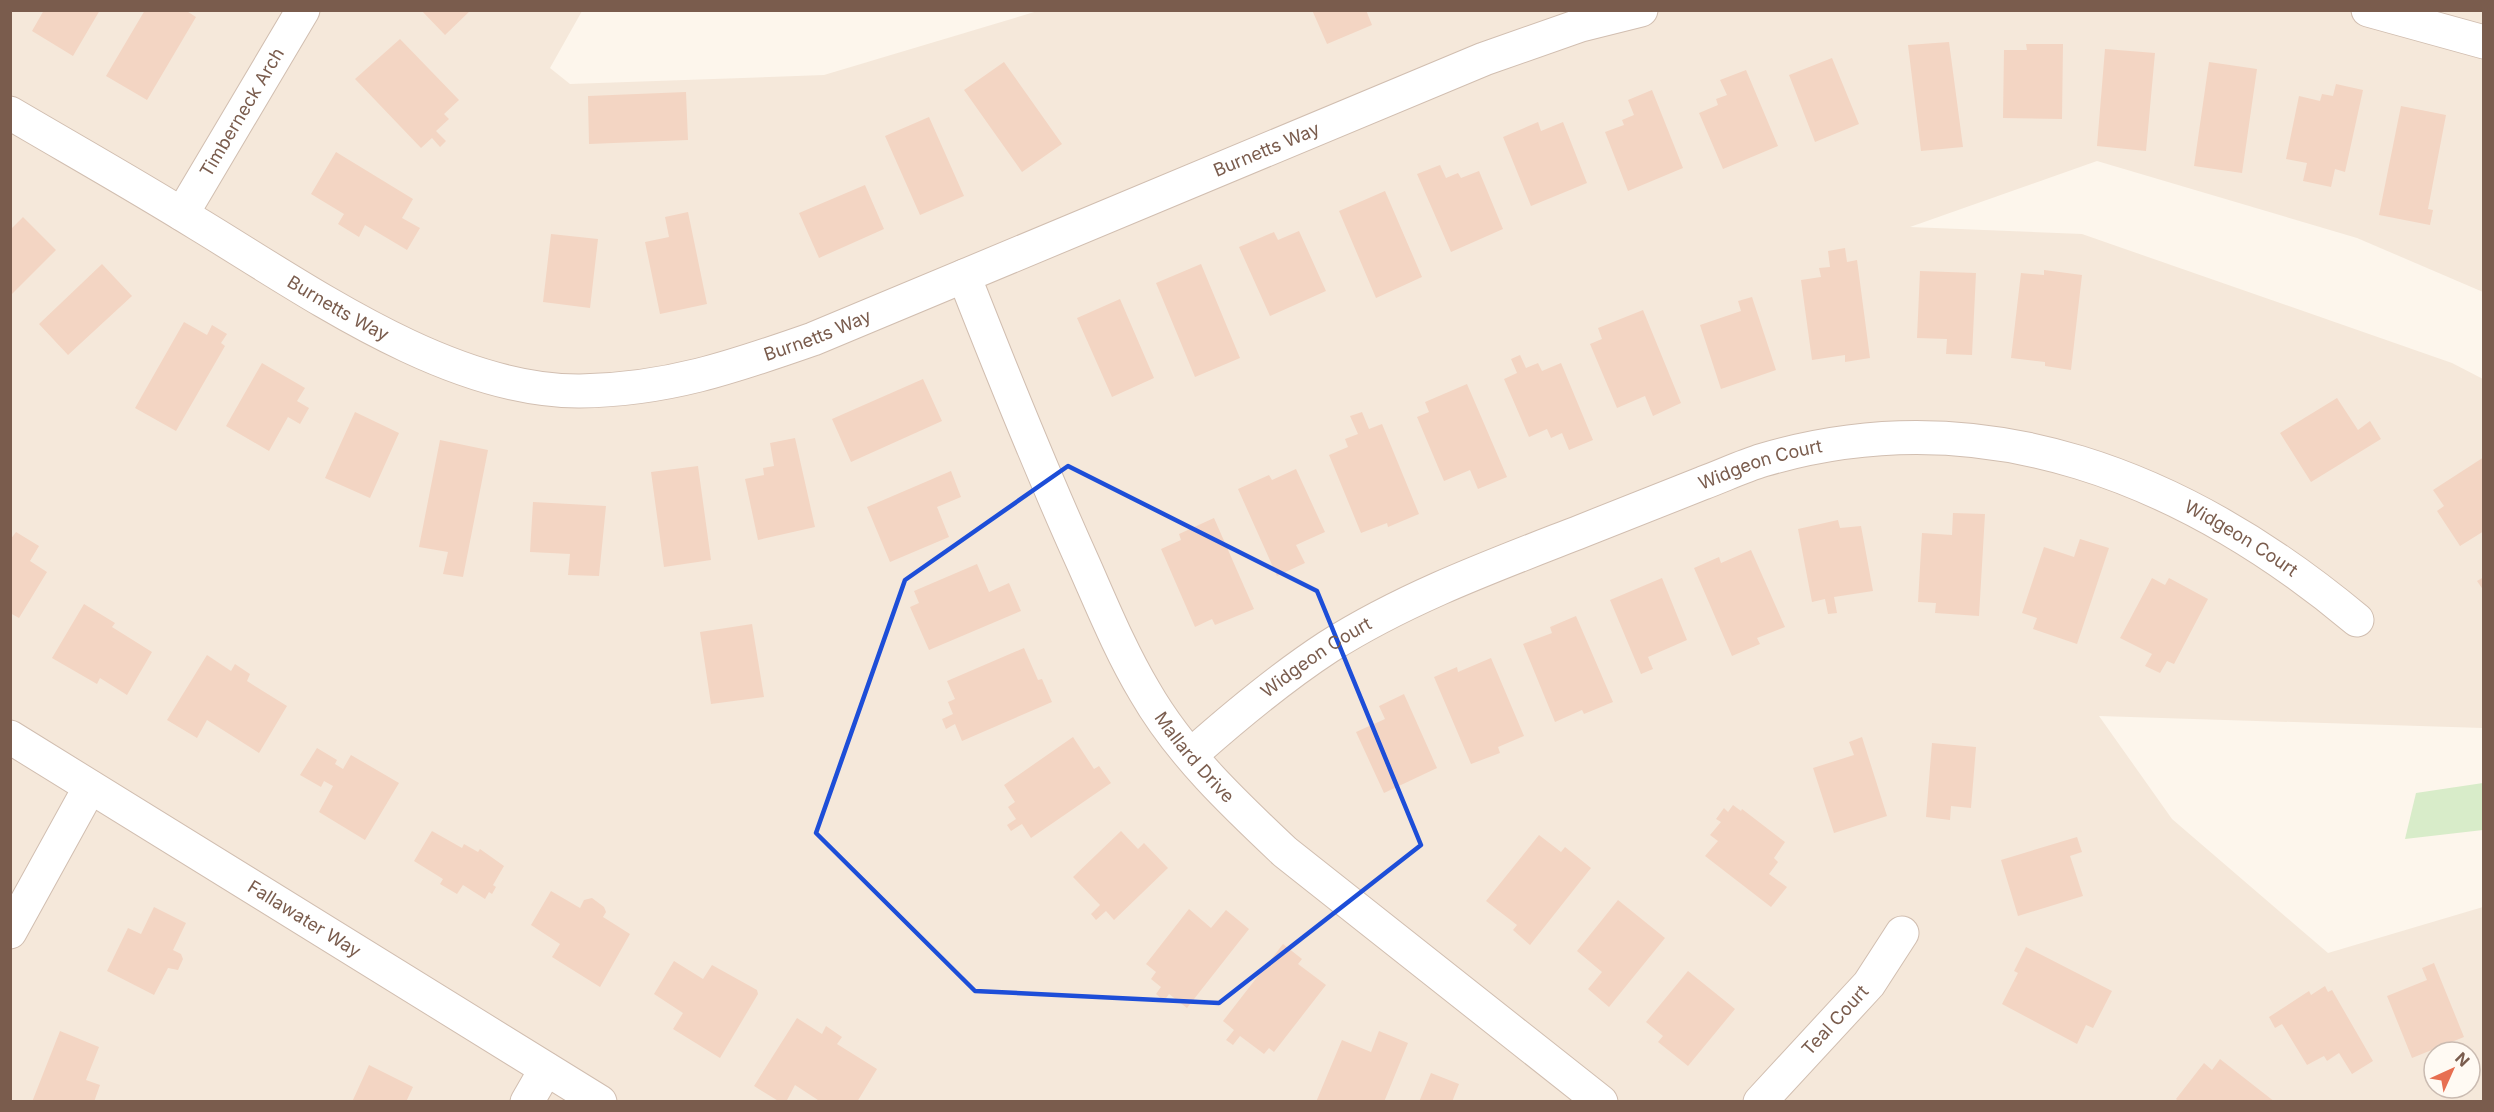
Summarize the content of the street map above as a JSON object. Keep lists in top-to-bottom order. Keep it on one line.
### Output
{"streets":{"street":["Timberneck Arch","Burnetts Way","Widgeon Court","Mallard Drive","Fallawater Way","Teal Court"]},"crossings":[["Timberneck Arch","Burnetts Way"],["Burnetts Way","Mallard Drive"],["Widgeon Court","Mallard Drive"]],"north":"top right"}
